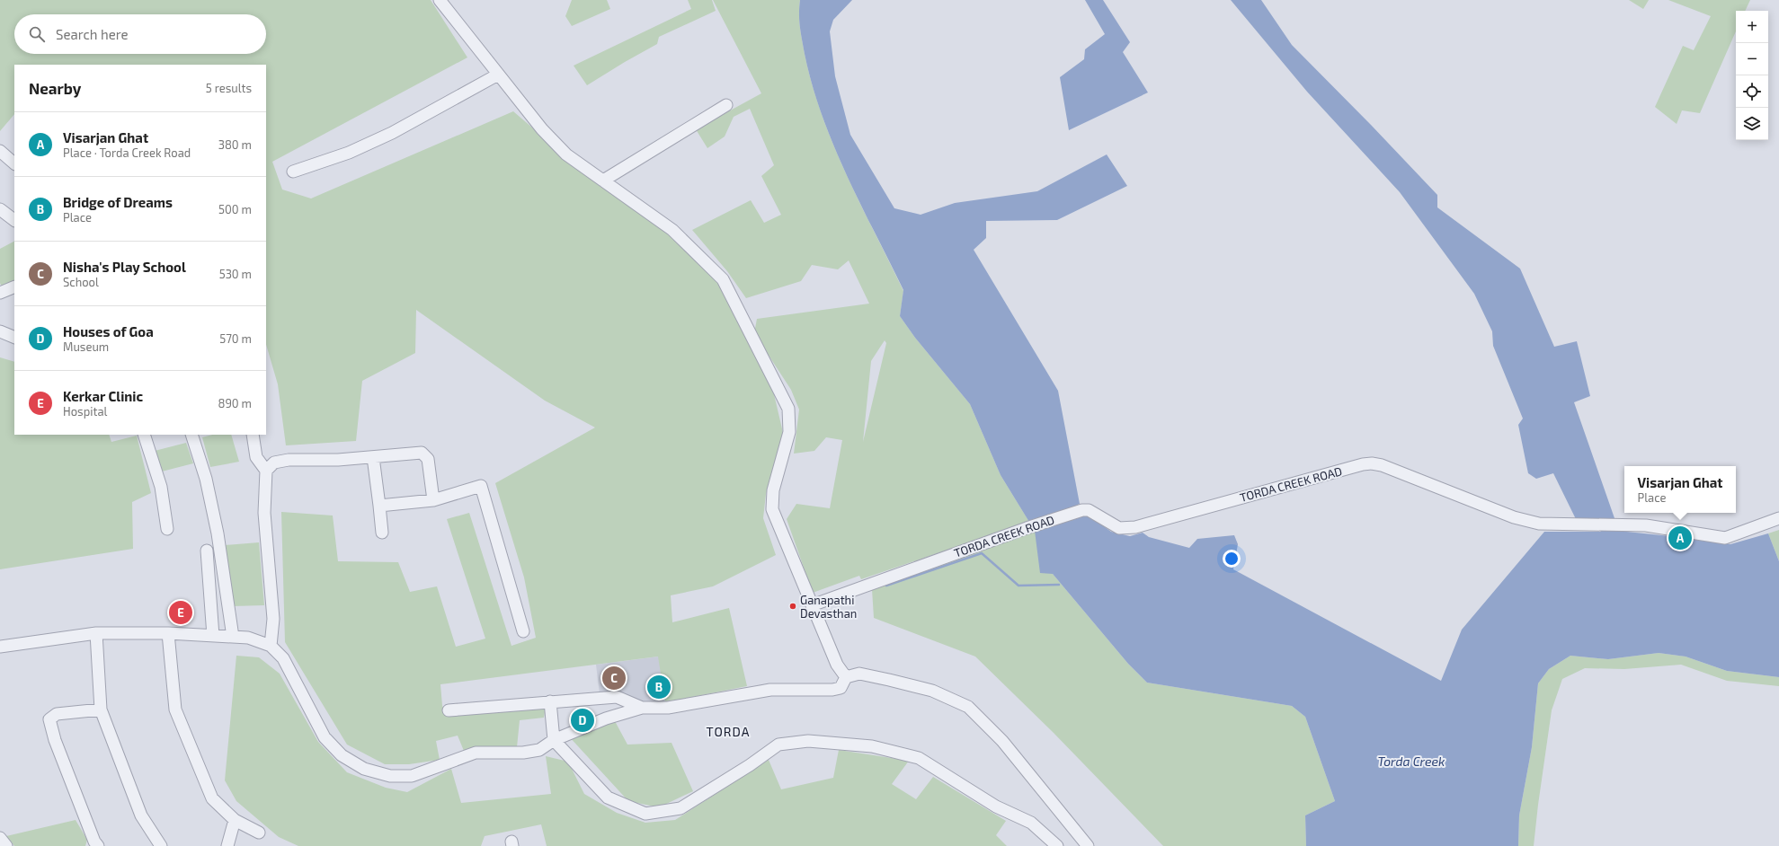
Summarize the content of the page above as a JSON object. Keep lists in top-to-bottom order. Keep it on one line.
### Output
{"streets":{"street":["TORDA CREEK ROAD"]},"districts":["TORDA"],"water":["Torda Creek"],"places":["Ganapathi Devasthan"],"page":{"map_buttons":["+","−"],"search":"Search here","heading":["Nearby","5 results"],"list":[{"mark":"A","name":"Visarjan Ghat","note":"Place · Torda Creek Road","value":"380 m"},{"mark":"B","name":"Bridge of Dreams","note":"Place","value":"500 m"},{"mark":"C","name":"Nisha's Play School","note":"School","value":"530 m"},{"mark":"D","name":"Houses of Goa","note":"Museum","value":"570 m"},{"mark":"E","name":"Kerkar Clinic","note":"Hospital","value":"890 m"}],"popup":["Visarjan Ghat","Place"],"pins":["A","E","C","B","D"]}}
